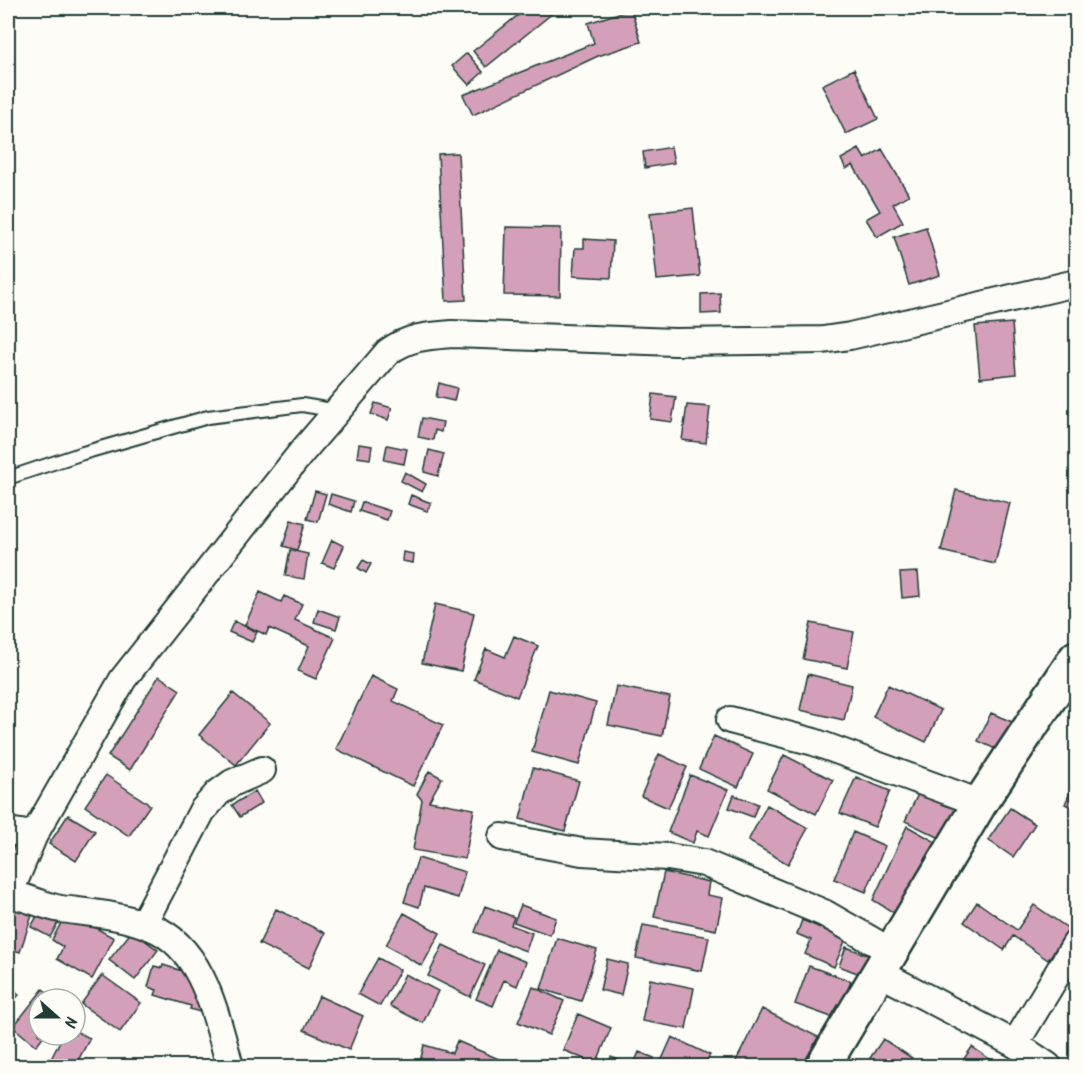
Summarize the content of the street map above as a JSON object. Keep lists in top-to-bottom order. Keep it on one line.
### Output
{"north":"right"}
